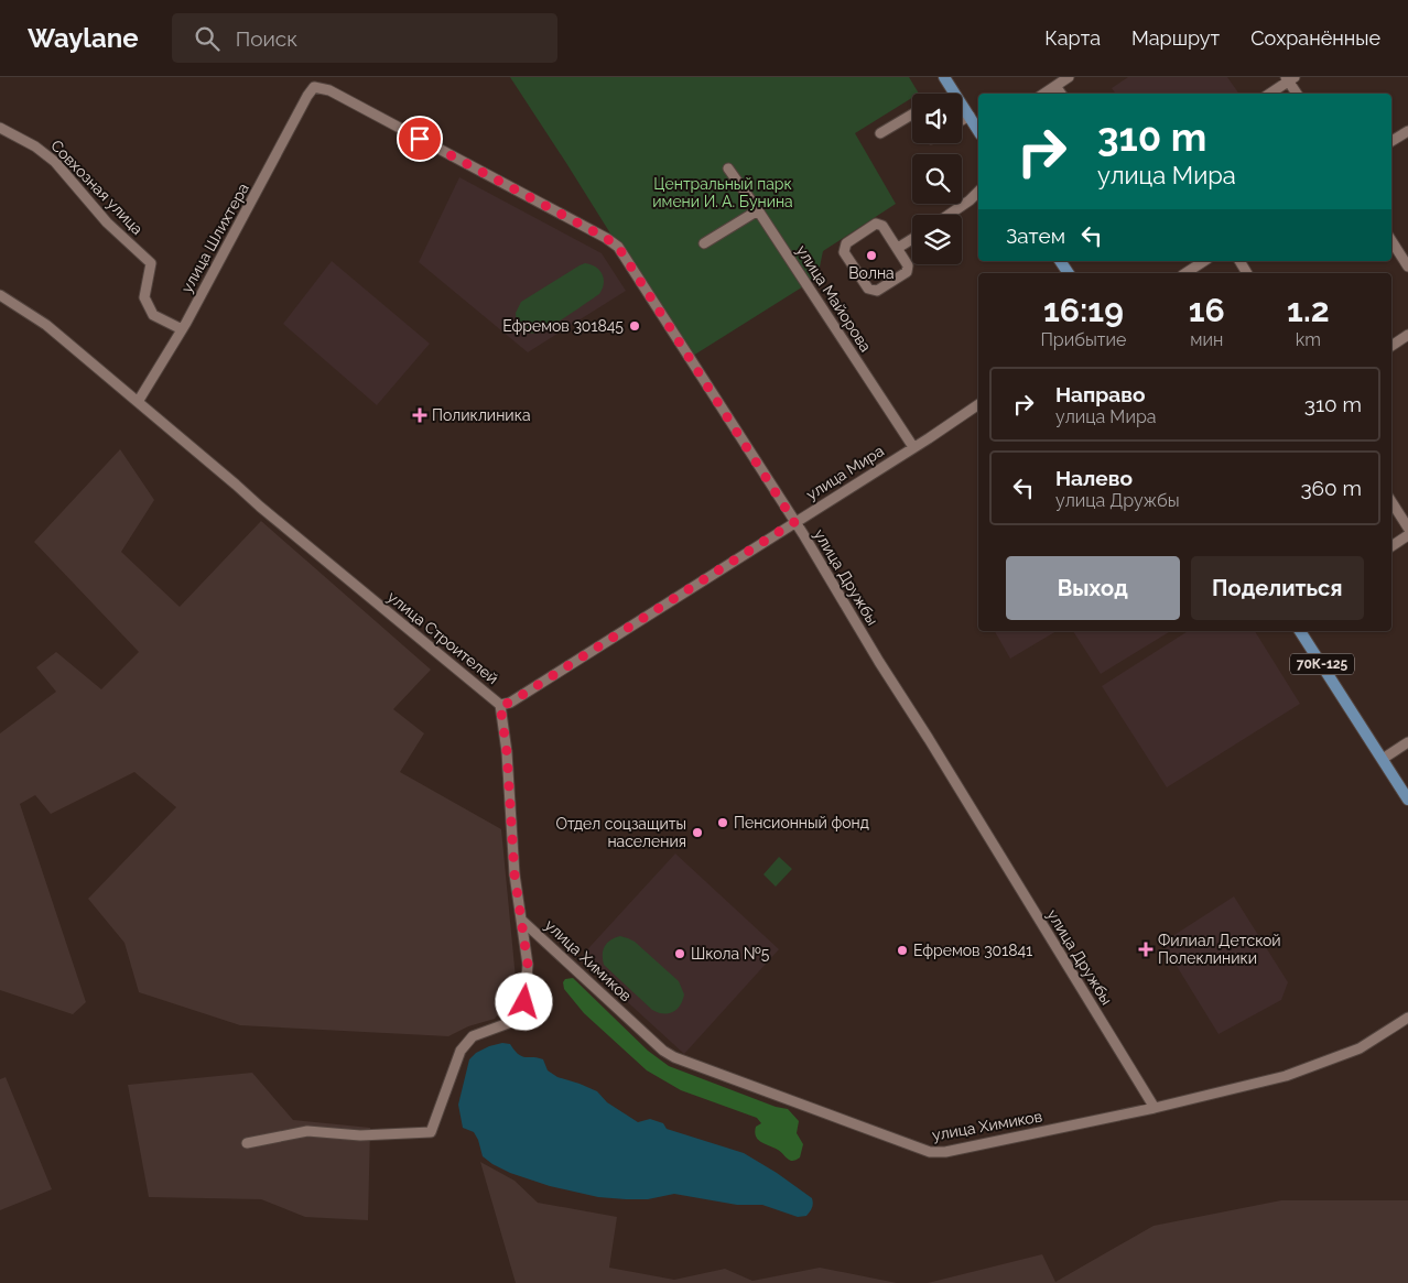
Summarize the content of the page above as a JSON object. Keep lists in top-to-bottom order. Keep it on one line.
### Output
{"streets":{"main road":["70К-125"],"street":["Совхозная улица","улица Шлихтера","улица Майорова","улица Мира","улица Дружбы","улица Строителей","улица Химиков"]},"crossings":[["Совхозная улица","улица Шлихтера"],["улица Шлихтера","улица Дружбы"],["улица Шлихтера","улица Строителей"],["улица Майорова","улица Мира"],["улица Мира","улица Дружбы"],["улица Мира","улица Строителей"],["улица Дружбы","улица Химиков"],["улица Строителей","улица Химиков"]],"parks":["Центральный парк имени И. А. Бунина"],"places":{"other":["Волна","Ефремов 301845","Пенсионный фонд","Отдел соцзащиты населения","Ефремов 301841","Школа №5"],"health":["Поликлиника","Филиал Детской Полеклиники"]},"page":{"header":"Waylane","search":"Поиск","nav":["Карта","Маршрут","Сохранённые"],"turn":["310 m","улица Мира"],"then":"Затем","eta":["16:19","Прибытие","16","мин","1.2","km"],"list":[{"name":"Направо","note":"улица Мира","value":"310 m"},{"name":"Налево","note":"улица Дружбы","value":"360 m"}],"buttons":["Выход","Поделиться"]}}
